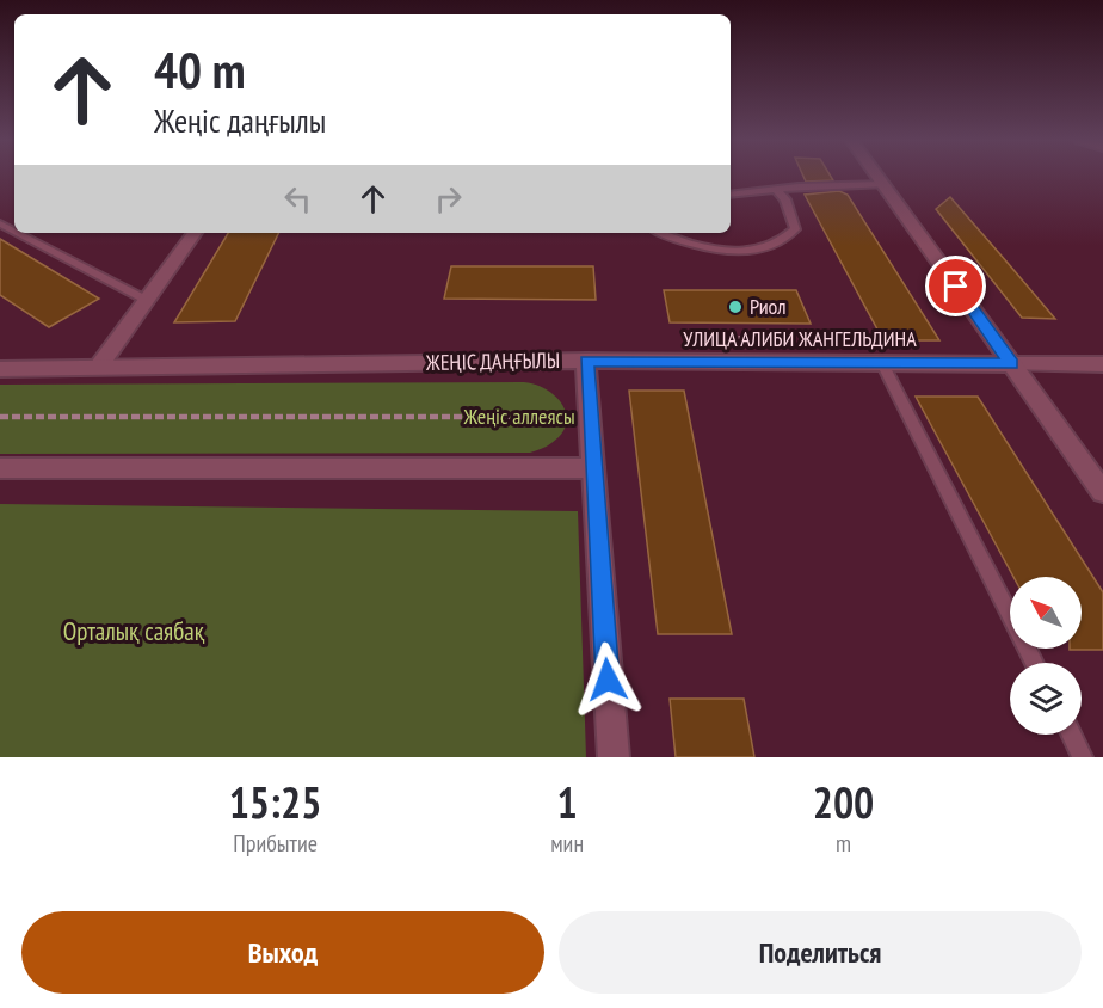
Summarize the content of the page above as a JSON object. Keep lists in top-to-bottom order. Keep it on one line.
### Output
{"streets":{"main road":["УЛИЦА АЛИБИ ЖАНГЕЛЬДИНА","ЖЕҢІС ДАҢҒЫЛЫ"]},"crossings":[["УЛИЦА АЛИБИ ЖАНГЕЛЬДИНА","ЖЕҢІС ДАҢҒЫЛЫ"]],"parks":["Жеңіс аллеясы","Орталық саябақ"],"places":["Риол"],"north":"top left","page":{"turn":["40 m","Жеңіс даңғылы"],"eta":["15:25","Прибытие","1","мин","200","m"],"buttons":["Выход","Поделиться"]}}
